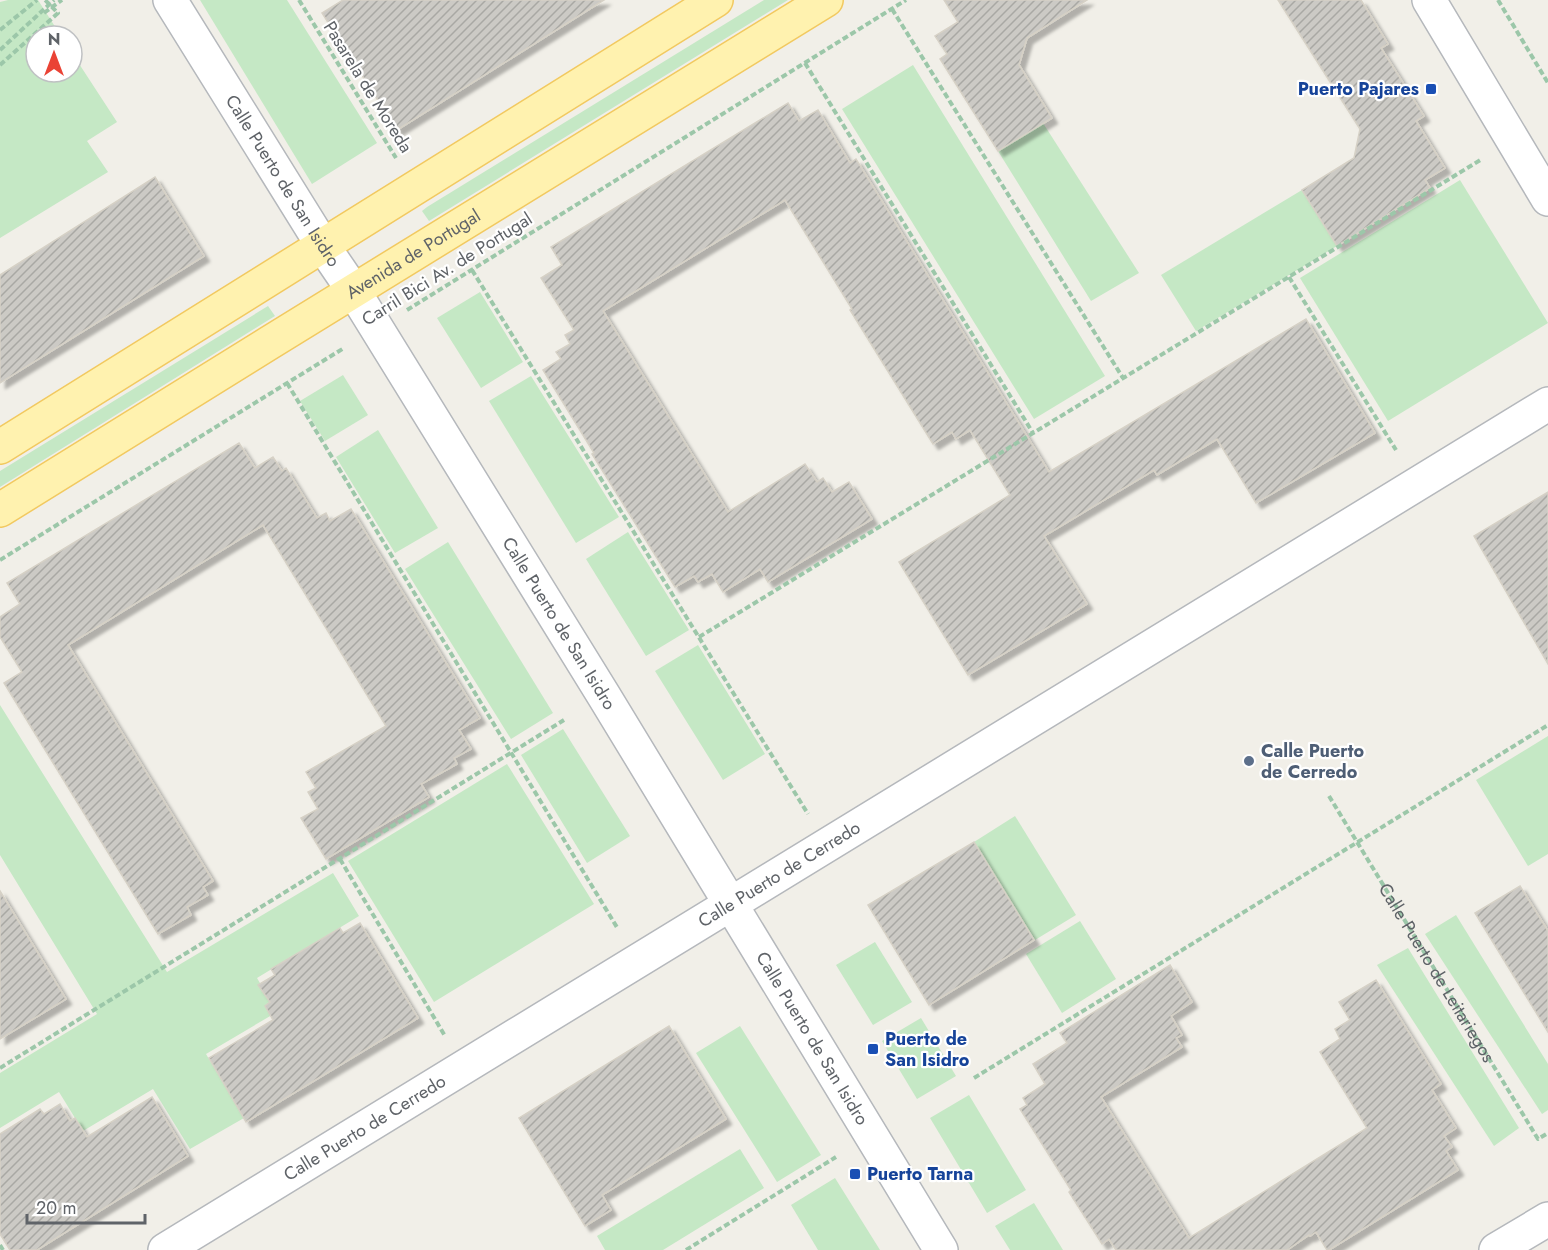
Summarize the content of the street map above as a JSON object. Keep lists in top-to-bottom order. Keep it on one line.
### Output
{"streets":{"main road":["Avenida de Portugal"],"street":["Calle Puerto de San Isidro","Calle Puerto de Cerredo"],"path":["Pasarela de Moreda","Carril Bici Av. de Portugal","Calle Puerto de Leitariegos"]},"crossings":[["Calle Puerto de San Isidro","Avenida de Portugal"],["Calle Puerto de San Isidro","Carril Bici Av. de Portugal"],["Calle Puerto de San Isidro","Calle Puerto de Cerredo"]],"places":{"transit":["Puerto Pajares","Puerto de San Isidro","Puerto Tarna"],"other":["Calle Puerto de Cerredo"]},"scale_bar":"20 m","north":"top"}
